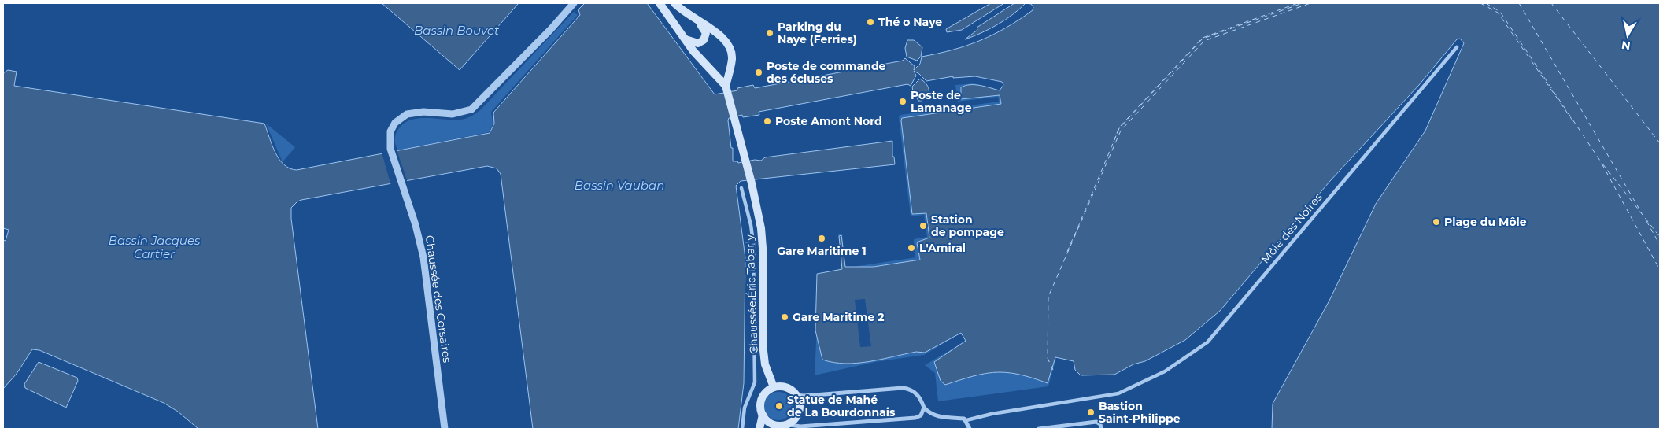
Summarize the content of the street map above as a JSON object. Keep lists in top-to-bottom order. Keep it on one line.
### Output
{"streets":{"main road":["Chaussée Éric Tabarly"],"street":["Môle des Noires","Chaussée des Corsaires"]},"water":["Bassin Bouvet","Bassin Vauban","Bassin Jacques Cartier"],"places":["Thé o Naye","Parking du Naye (Ferries)","Poste de commande des écluses","Poste de Lamanage","Poste Amont Nord","Plage du Môle","Station de pompage","Gare Maritime 1","L'Amiral","Gare Maritime 2","Statue de Mahé de La Bourdonnais","Bastion Saint-Philippe"],"north":"bottom"}
